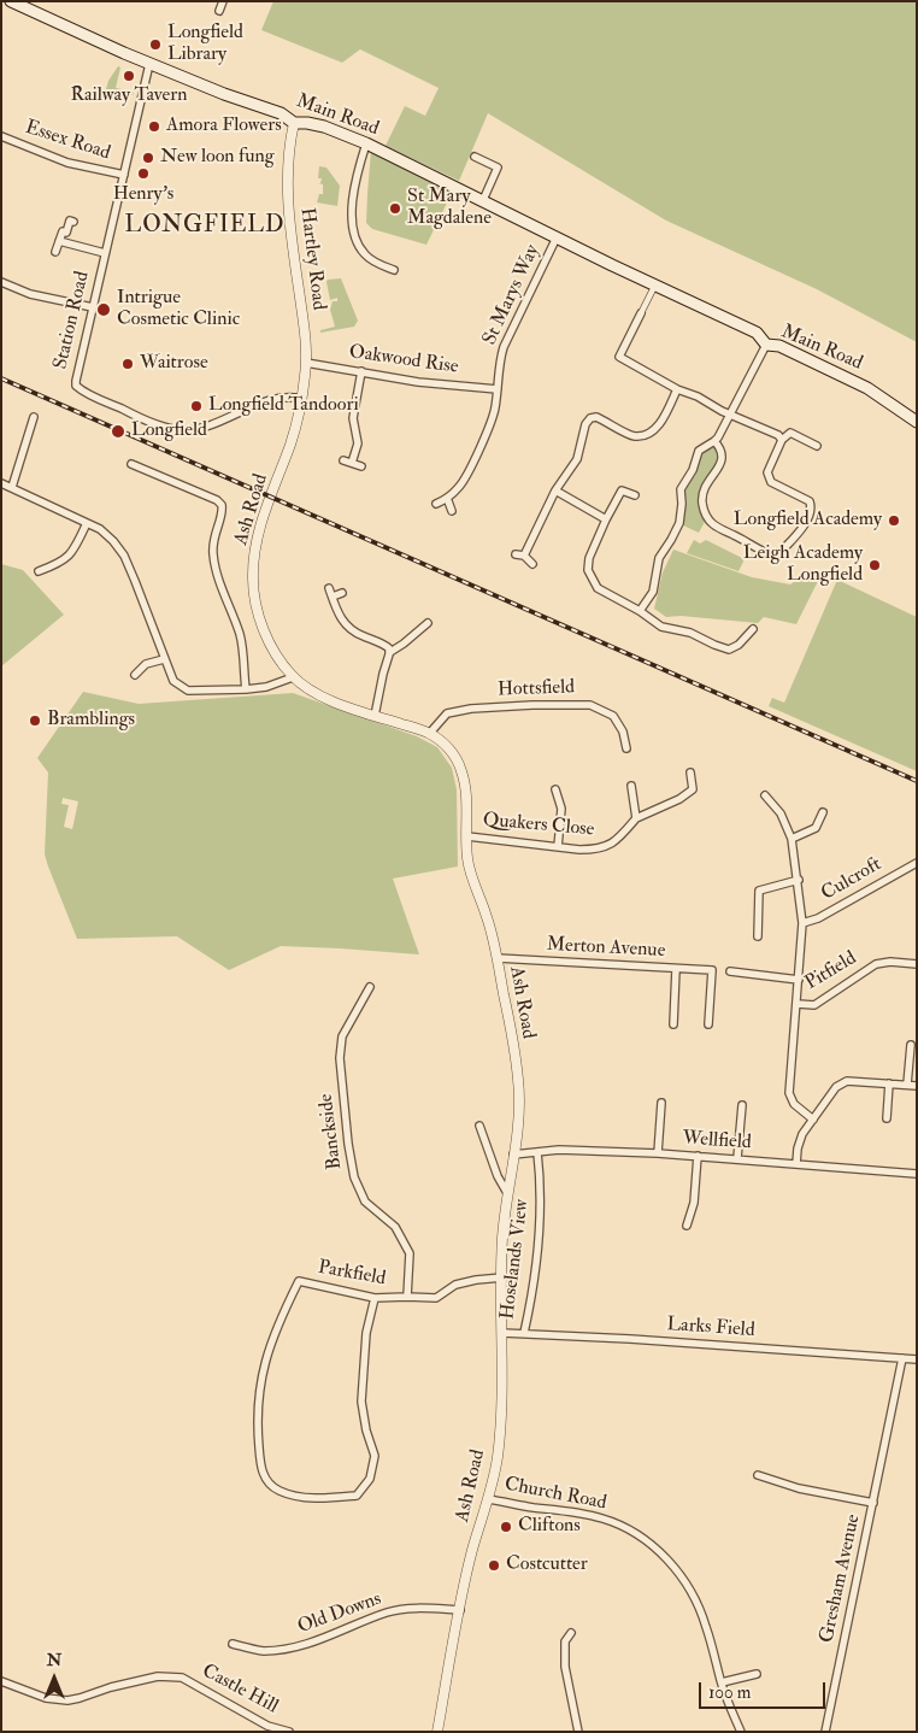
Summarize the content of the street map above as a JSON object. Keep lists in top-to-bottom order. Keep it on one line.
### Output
{"streets":{"main road":["Main Road"],"street":["Essex Road","Hartley Road","St Marys Way","Station Road","Oakwood Rise","Ash Road","Hottsfield","Quakers Close","Culcroft","Merton Avenue","Pitfield","Banckside","Wellfield","Hoselands View","Parkfield","Larks Field","Church Road","Gresham Avenue","Old Downs","Castle Hill"]},"crossings":[["Main Road","Hartley Road"],["Main Road","St Marys Way"],["Main Road","Station Road"],["Essex Road","Station Road"],["Hartley Road","Station Road"],["Hartley Road","Oakwood Rise"],["Hartley Road","Ash Road"],["St Marys Way","Oakwood Rise"],["Station Road","Ash Road"],["Ash Road","Hottsfield"],["Ash Road","Quakers Close"],["Ash Road","Merton Avenue"],["Ash Road","Wellfield"],["Ash Road","Parkfield"],["Ash Road","Larks Field"],["Ash Road","Church Road"],["Ash Road","Old Downs"],["Banckside","Parkfield"],["Wellfield","Hoselands View"],["Hoselands View","Larks Field"],["Larks Field","Gresham Avenue"]],"districts":["LONGFIELD"],"places":["Longfield Library","Railway Tavern","Amora Flowers","New loon fung","Henry's","St Mary Magdalene","Intrigue Cosmetic Clinic","Waitrose","Longfield Tandoori","Longfield","Longfield Academy","Leigh Academy Longfield","Bramblings","Cliftons","Costcutter"],"scale_bar":"100 m","north":"top"}
